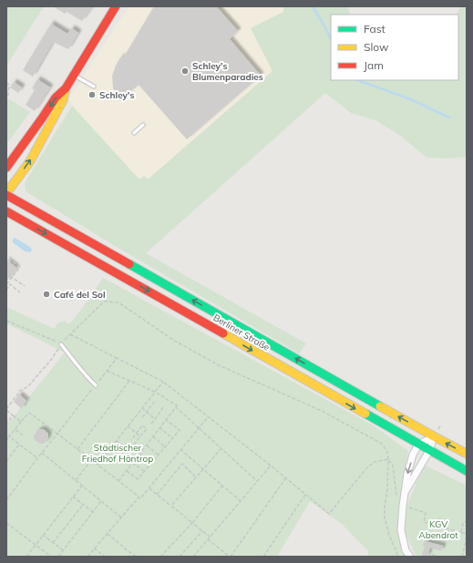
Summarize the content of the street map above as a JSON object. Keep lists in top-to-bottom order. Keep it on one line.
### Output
{"streets":{"main road":["Berliner Straße"]},"parks":["Städtischer Friedhof Höntrop","KGV Abendrot"],"places":["Schley's Blumenparadies","Schley's","Café del Sol"],"legend":["Fast","Slow","Jam"]}
